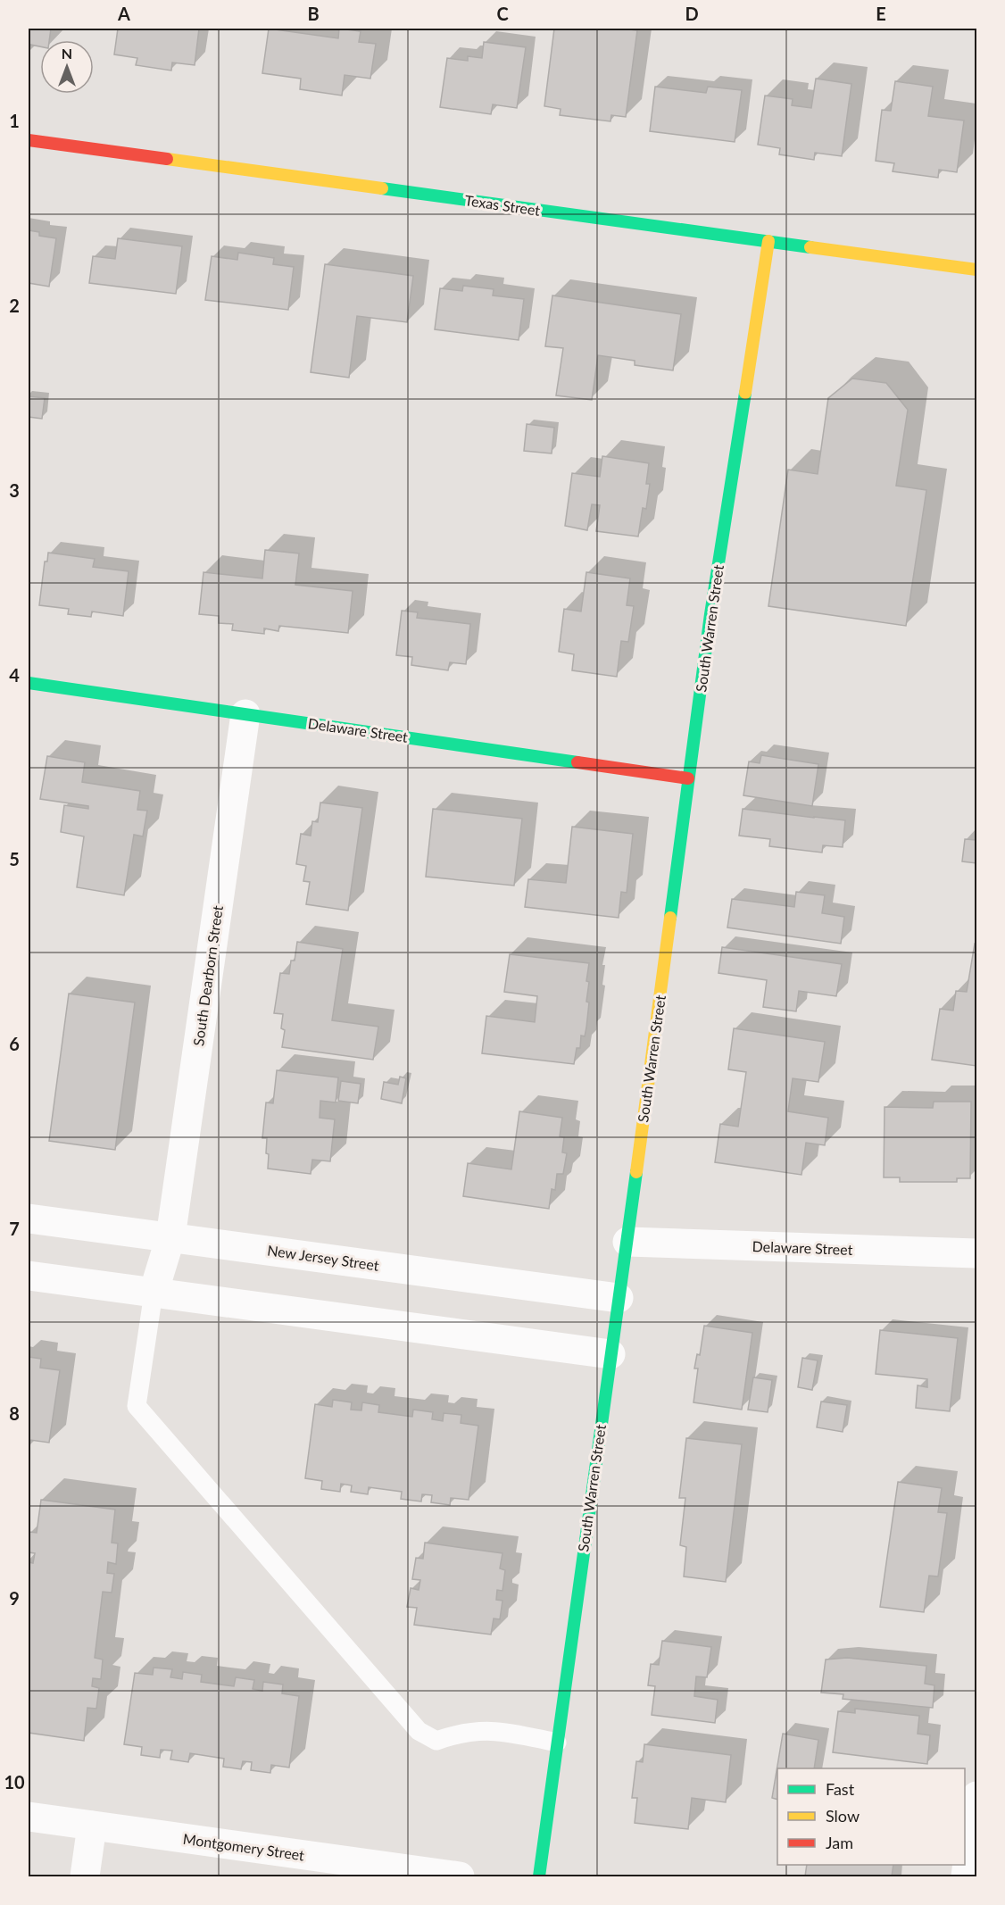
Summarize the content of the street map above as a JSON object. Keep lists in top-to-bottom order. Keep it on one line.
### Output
{"streets":{"street":["Texas Street","South Warren Street","Delaware Street","South Dearborn Street","New Jersey Street","Montgomery Street"]},"crossings":[["Texas Street","South Warren Street"],["South Warren Street","Delaware Street"],["South Warren Street","New Jersey Street"],["Delaware Street","South Dearborn Street"],["South Dearborn Street","New Jersey Street"]],"legend":["Fast","Slow","Jam"],"north":"top","grid":{"columns":["A","B","C","D","E"],"rows":["1","2","3","4","5","6","7","8","9","10"]}}
